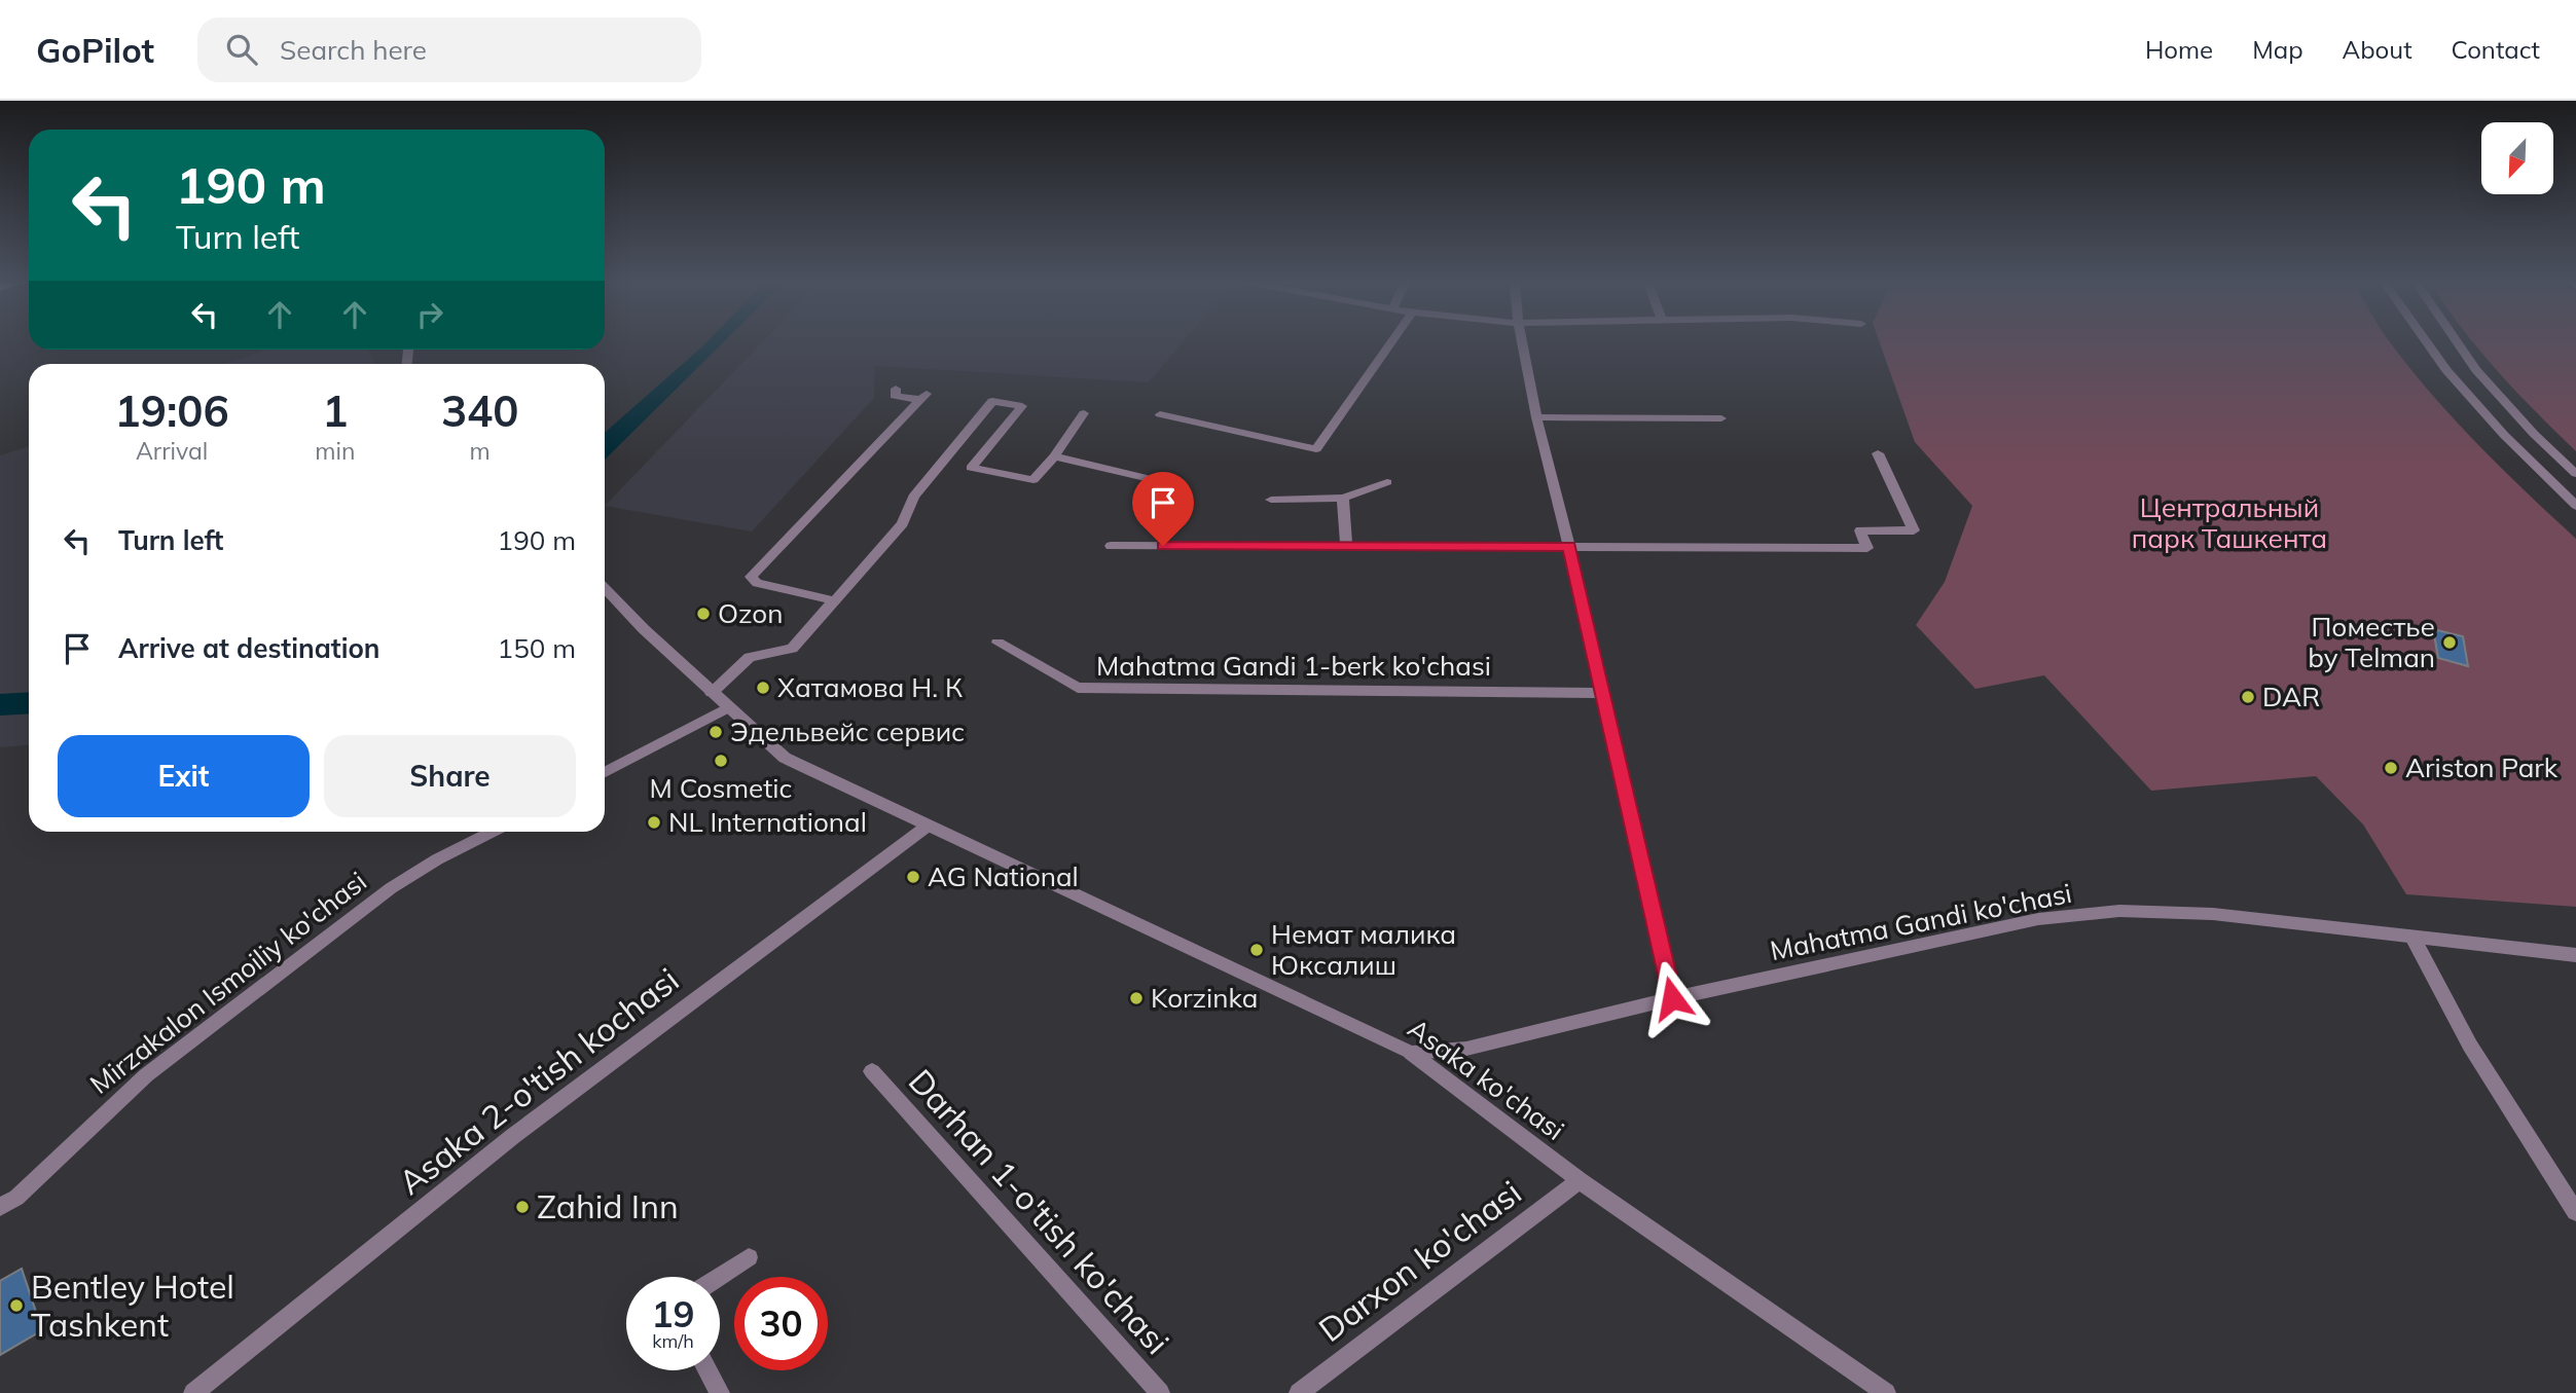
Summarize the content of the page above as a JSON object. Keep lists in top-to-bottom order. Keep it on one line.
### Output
{"streets":{"street":["Mahatma Gandi 1-berk ko'chasi","Mahatma Gandi ko'chasi","Mirzakalon Ismoiliy ko'chasi","Asaka ko'chasi","Asaka 2-o'tish kochasi","Darhan 1-o'tish ko'chasi","Darxon ko'chasi"]},"crossings":[["Mahatma Gandi ko'chasi","Asaka ko'chasi"],["Asaka ko'chasi","Asaka 2-o'tish kochasi"],["Asaka ko'chasi","Darxon ko'chasi"]],"parks":["Центральный парк Ташкента"],"places":["Ozon","Поместье by Telman","Хатамова Н. К","DAR","Эдельвейс сервис","M Cosmetic","Ariston Park","NL International","AG National","Немат малика Юксалиш","Korzinka","Zahid Inn","Bentley Hotel Tashkent"],"north":"bottom left","page":{"header":"GoPilot","search":"Search here","nav":["Home","Map","About","Contact"],"turn":["190 m","Turn left"],"eta":["19:06","Arrival","1","min","340","m"],"list":[{"name":"Turn left","value":"190 m"},{"name":"Arrive at destination","value":"150 m"}],"buttons":["Exit","Share"],"speed":"19 km/h","limit":"30"}}
